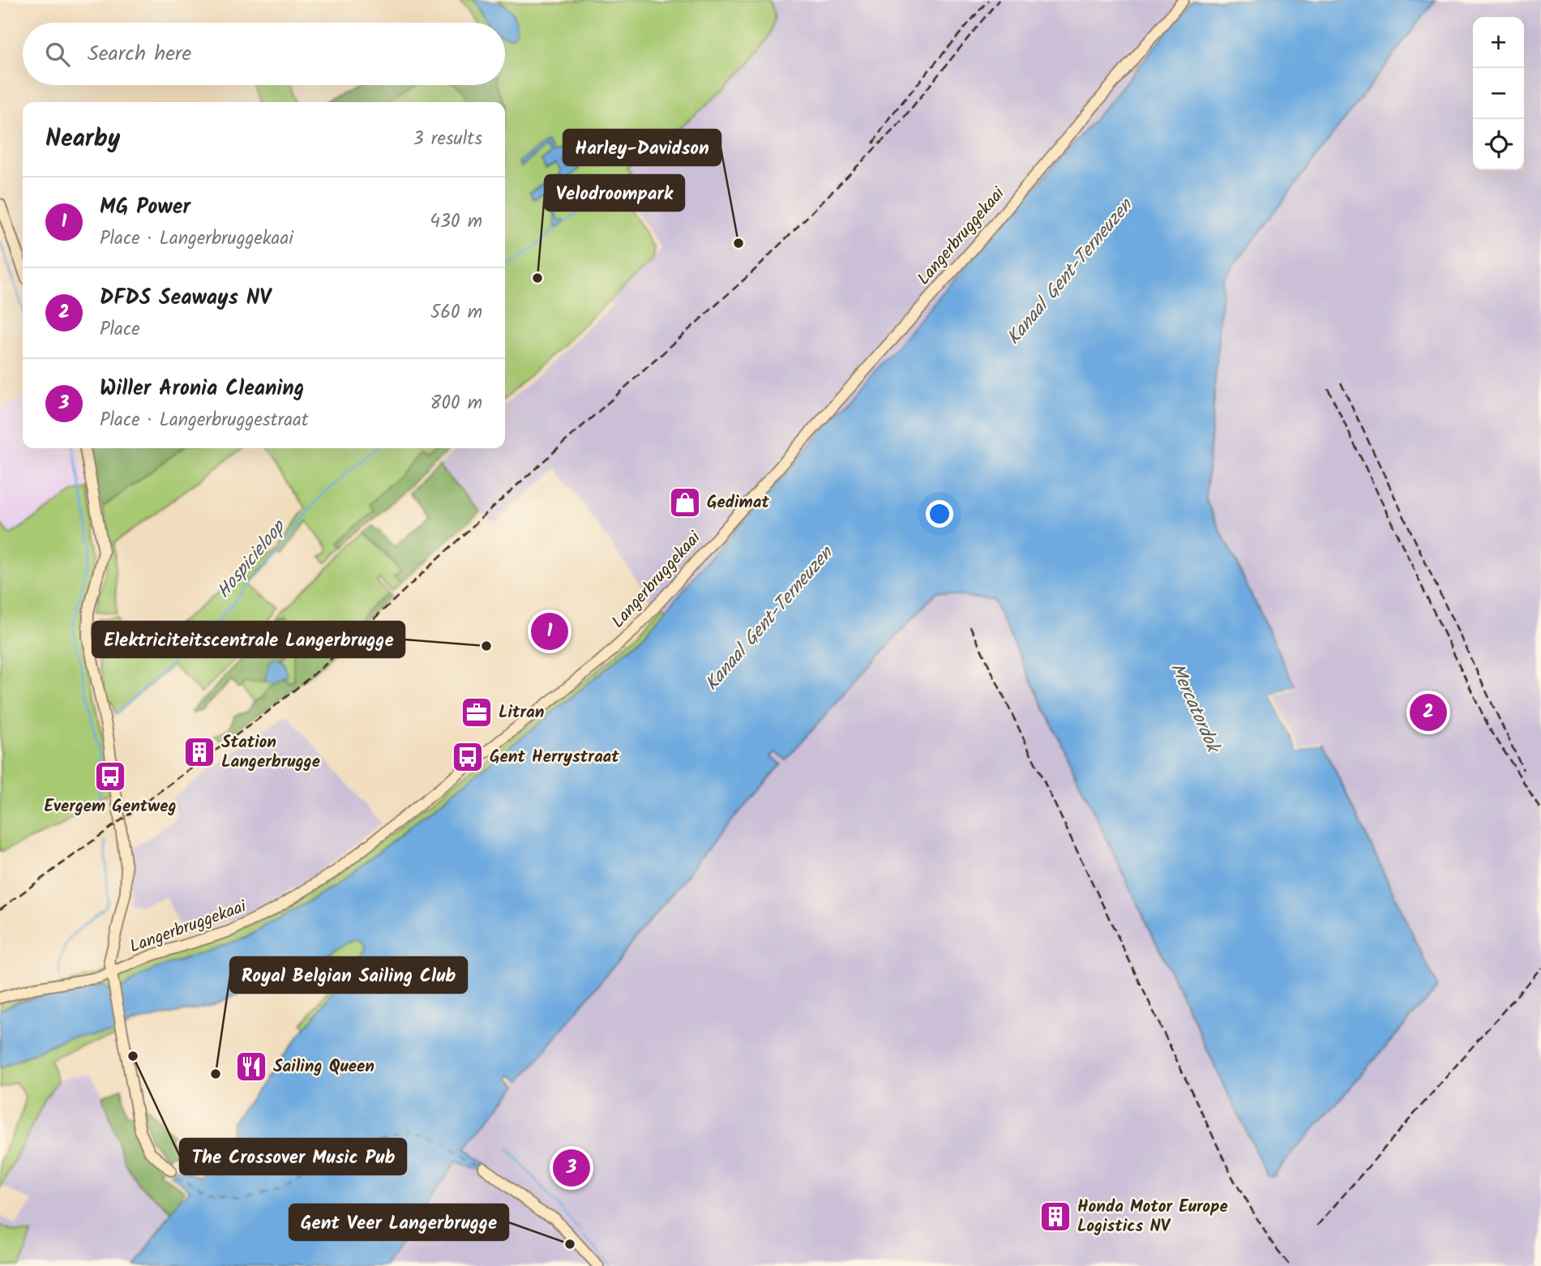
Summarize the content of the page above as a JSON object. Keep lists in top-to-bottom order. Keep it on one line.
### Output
{"streets":{"main road":["Langerbruggekaai"]},"water":["Kanaal Gent-Terneuzen","Hospicieloop","Mercatordok"],"places":{"other":["Harley-Davidson","Velodroompark","Elektriciteitscentrale Langerbrugge","The Crossover Music Pub","Royal Belgian Sailing Club","Gent Veer Langerbrugge"],"shop":["Gedimat"],"office":["Litran"],"building":["Station Langerbrugge","Honda Motor Europe Logistics NV"],"bus stop":["Gent Herrystraat","Evergem Gentweg"],"restaurant":["Sailing Queen"]},"page":{"map_buttons":["+","−"],"search":"Search here","heading":["Nearby","3 results"],"list":[{"mark":"1","name":"MG Power","note":"Place · Langerbruggekaai","value":"430 m"},{"mark":"2","name":"DFDS Seaways NV","note":"Place","value":"560 m"},{"mark":"3","name":"Willer Aronia Cleaning","note":"Place · Langerbruggestraat","value":"800 m"}],"pins":["1","2","3"]}}
